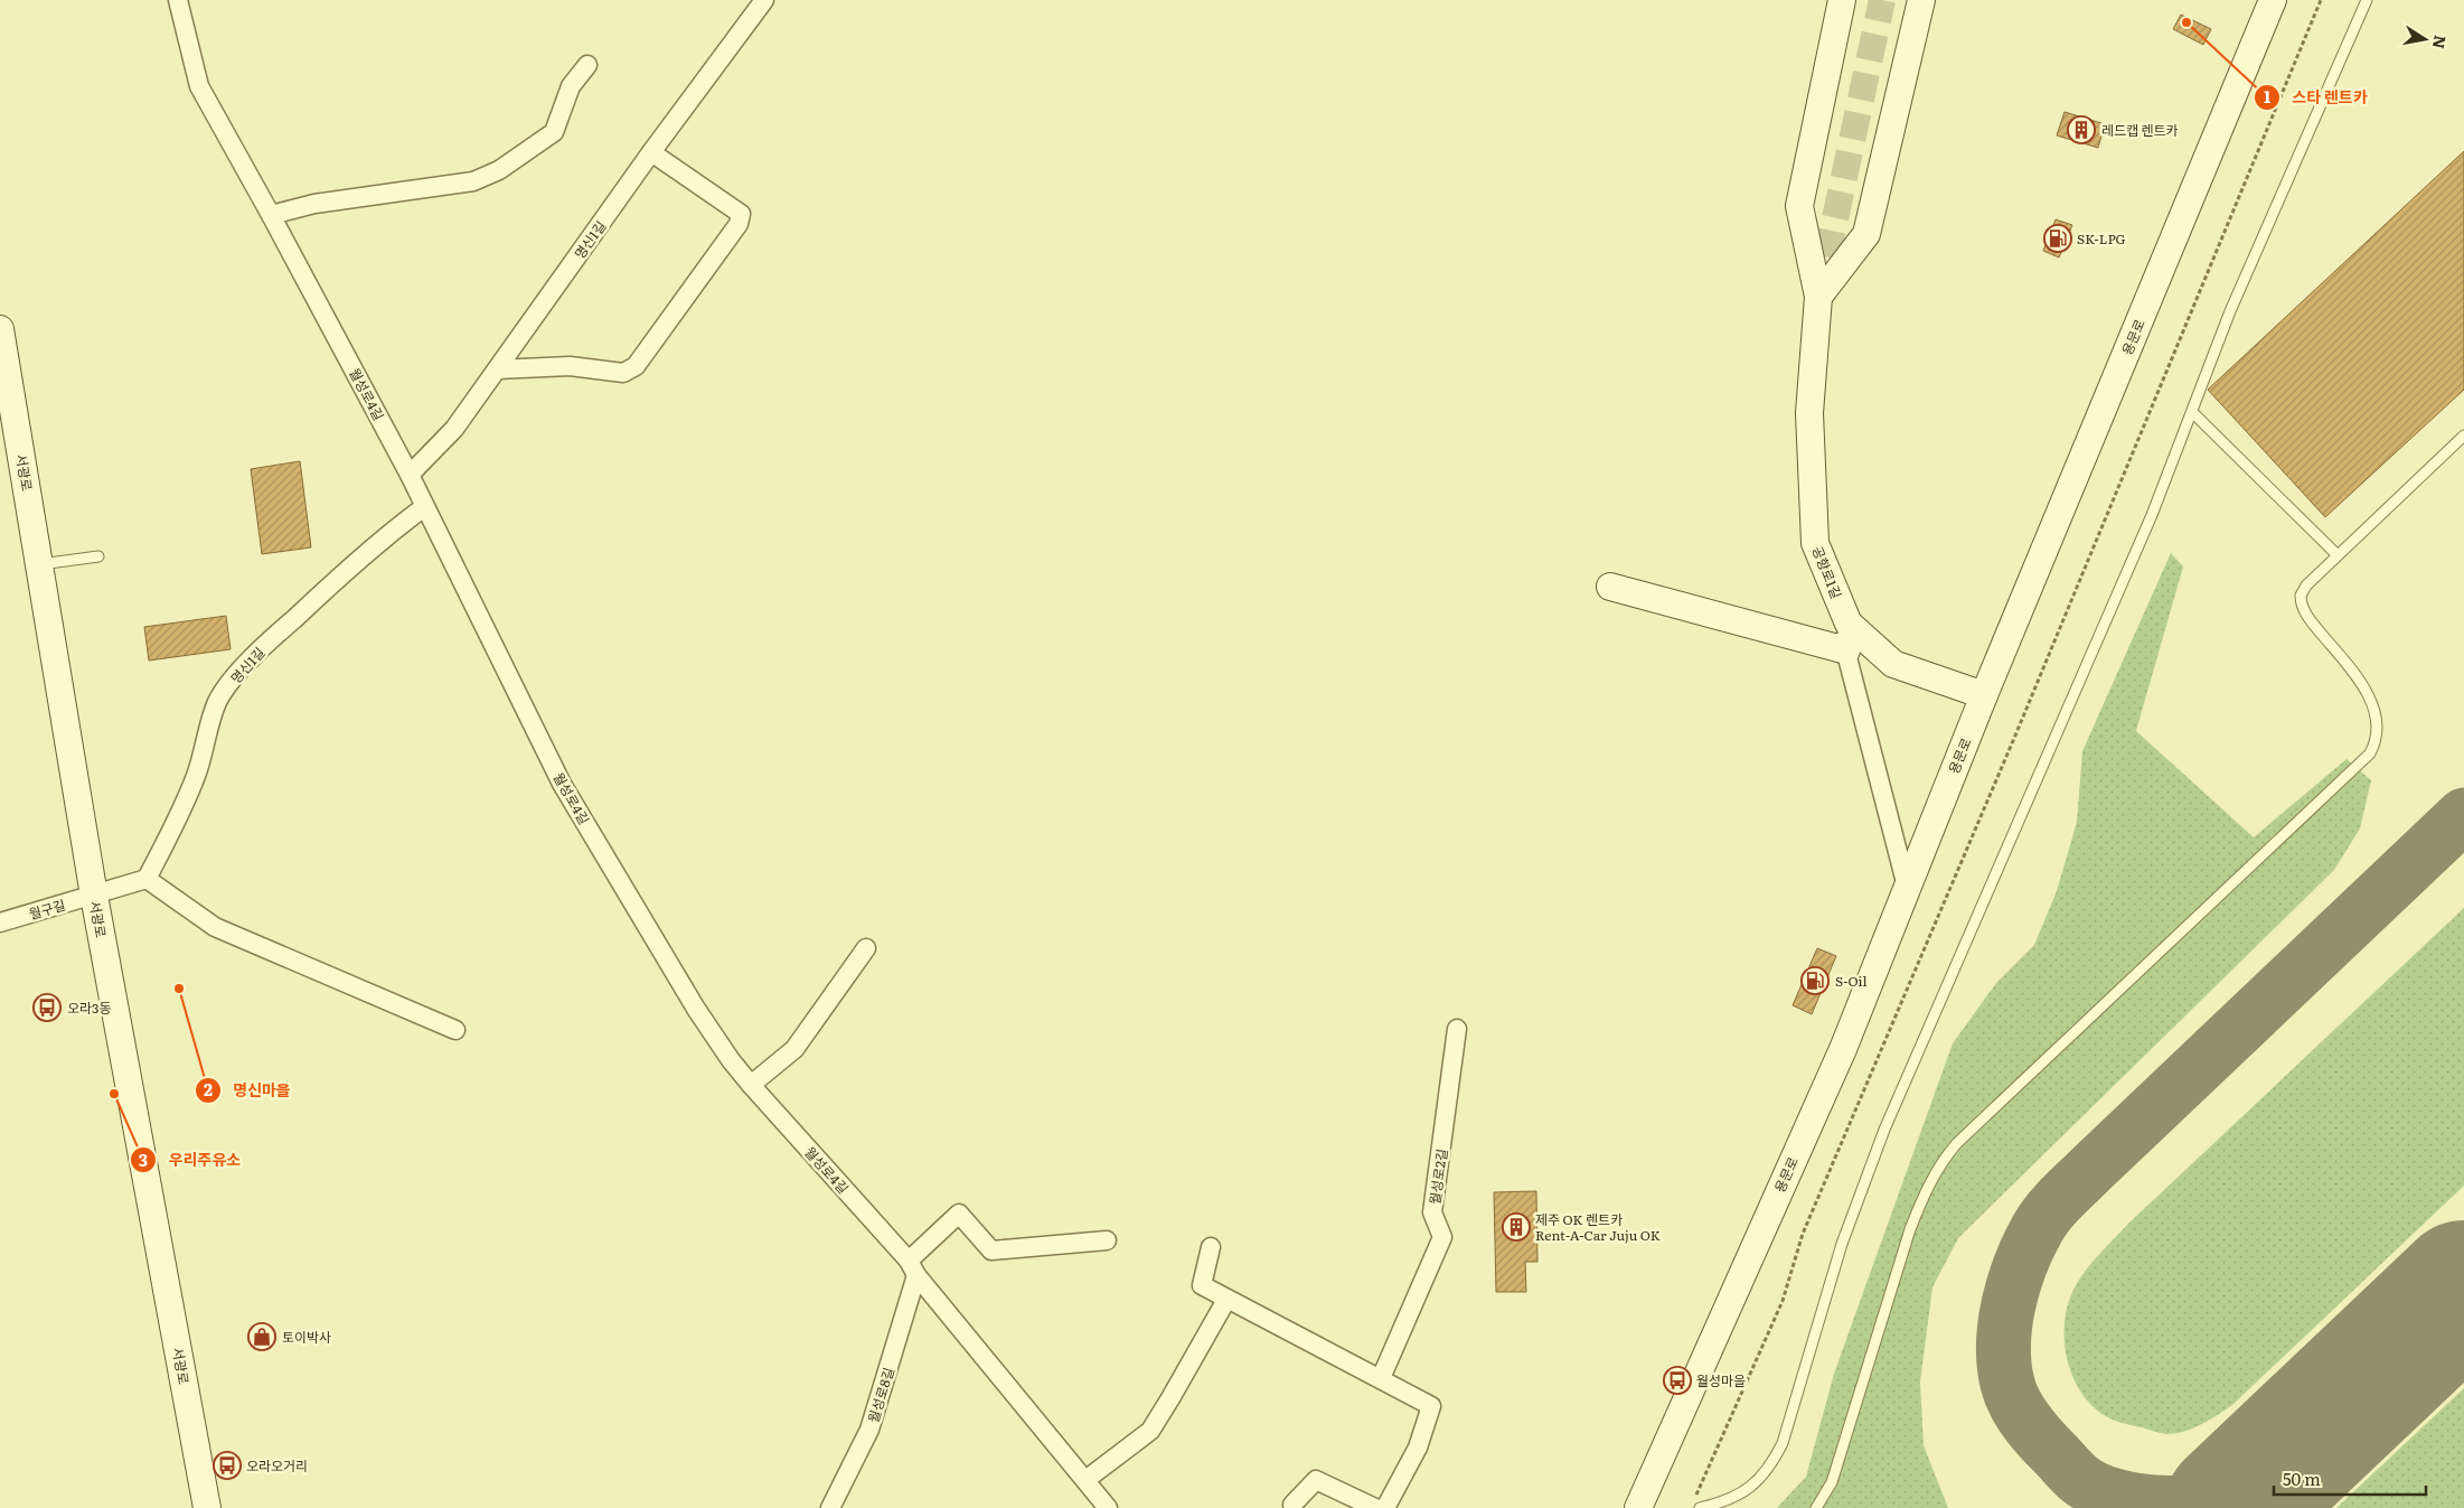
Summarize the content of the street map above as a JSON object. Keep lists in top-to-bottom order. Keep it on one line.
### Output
{"streets":{"street":["명신1길","용문로","월성로4길","서광로","공항로1길","월구길","월성로2길","월성로8길"]},"crossings":[["명신1길","월성로4길"],["명신1길","월구길"],["용문로","공항로1길"],["월성로4길","월성로8길"],["서광로","월구길"]],"places":{"other":["스타 렌트카","명신마을","우리주유소"],"building":["레드캡 렌트카","제주 OK 렌트카 Rent-A-Car Juju OK"],"fuel station":["SK-LPG","S-Oil"],"bus stop":["오라3동","월성마을","오라오거리"],"shop":["토이박사"]},"scale_bar":"50 m","north":"right"}
